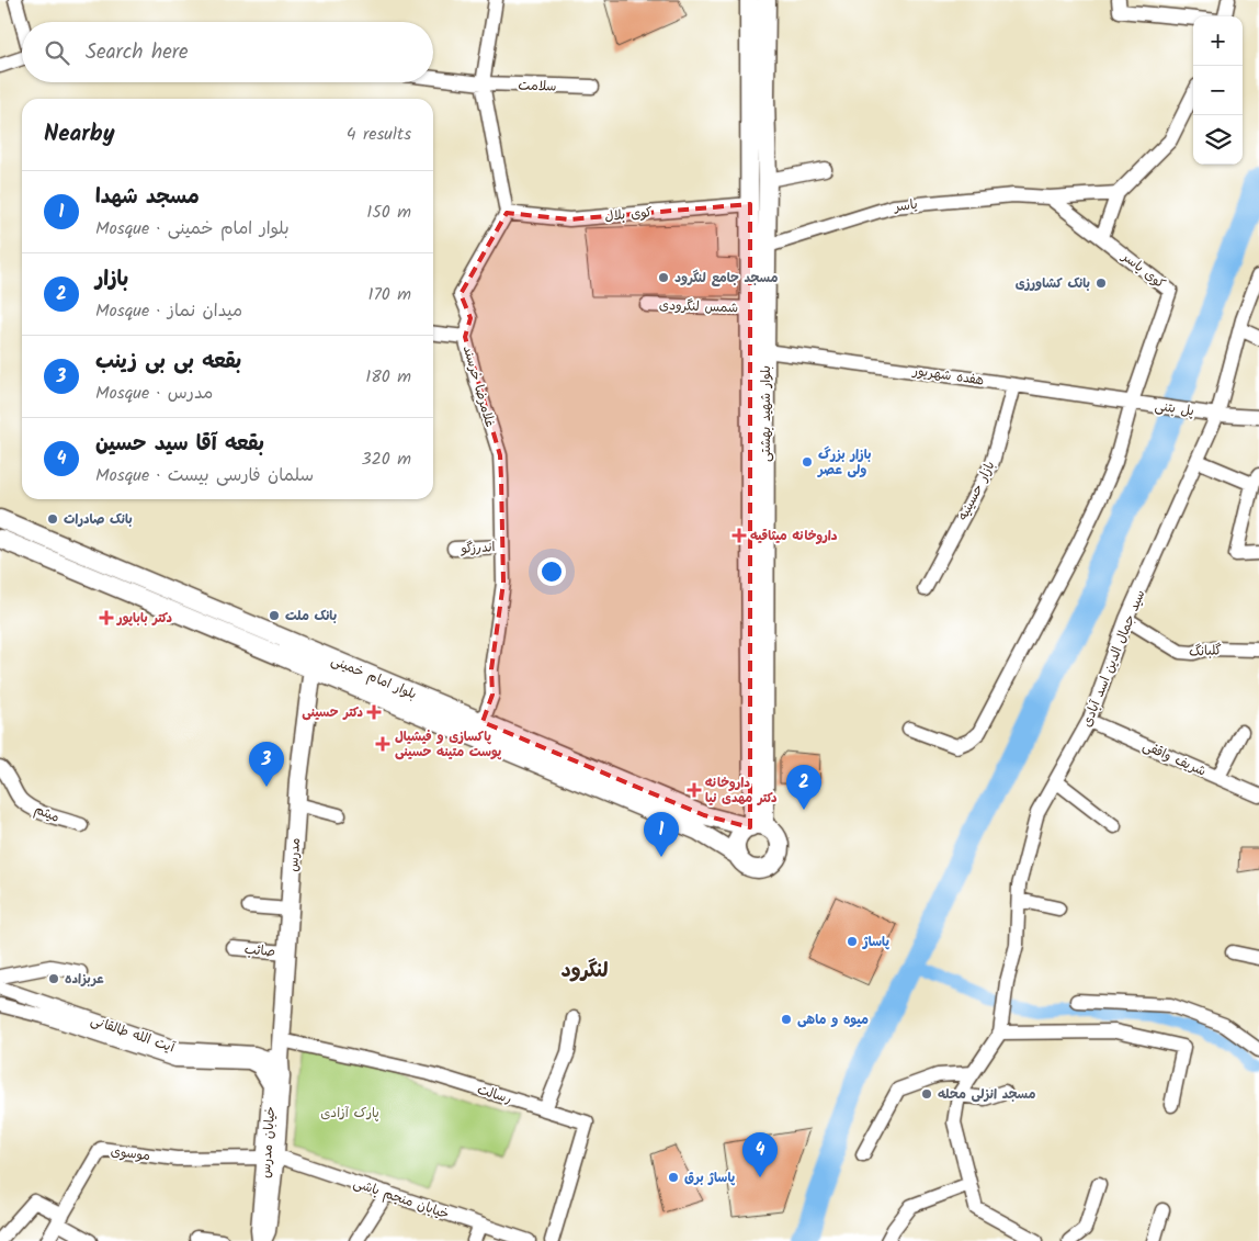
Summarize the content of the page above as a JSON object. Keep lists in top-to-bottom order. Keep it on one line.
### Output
{"streets":{"main road":["بلوار شهید بهشتی","بلوار امام خمینی","مدرس","خیابان مدرس"],"street":["سلامت","یاسر","کوی بلال","کوی یاسر","شمس لنگرودی","هفده شهریور","غلامرضا خرسند","پل بتنی","بازار حسینیه","اندرزگو","گلبانگ","سید جمال الدین اسد آبادی","شریف واقفی","میثم","صائب","آیت الله طالقانی","رسالت","موسوی","خیابان منجم باشی"]},"crossings":[["یاسر","کوی یاسر"],["یاسر","بلوار شهید بهشتی"],["کوی بلال","غلامرضا خرسند"],["کوی بلال","بلوار شهید بهشتی"],["کوی یاسر","هفده شهریور"],["کوی یاسر","پل بتنی"],["شمس لنگرودی","بلوار شهید بهشتی"],["هفده شهریور","پل بتنی"],["هفده شهریور","بلوار شهید بهشتی"],["هفده شهریور","بازار حسینیه"],["غلامرضا خرسند","اندرزگو"],["غلامرضا خرسند","بلوار امام خمینی"],["پل بتنی","سید جمال الدین اسد آبادی"],["بلوار شهید بهشتی","بلوار امام خمینی"],["گلبانگ","سید جمال الدین اسد آبادی"],["سید جمال الدین اسد آبادی","شریف واقفی"],["بلوار امام خمینی","مدرس"],["مدرس","صائب"],["مدرس","رسالت"],["مدرس","خیابان مدرس"],["آیت الله طالقانی","خیابان مدرس"],["رسالت","خیابان مدرس"],["خیابان مدرس","موسوی"],["خیابان مدرس","خیابان منجم باشی"],["موسوی","خیابان منجم باشی"]],"districts":["لنگرود"],"parks":["پارک آزادی"],"places":{"other":["مسجد جامع لنگرود","بانک کشاورزی","بازار بزرگ ولی عصر","بانک صادرات","بانک ملت","پاساژ","عربزاده","میوه و ماهی","مسجد انزلی محله","پاساژ برق"],"health":["داروخانه میثاقیه","دکتر باباپور","دکتر حسینی","پاکسازی و فیشیال پوست متینه حسینی","داروخانه دکتر مهدی نیا"]},"page":{"map_buttons":["+","−"],"search":"Search here","heading":["Nearby","4 results"],"list":[{"mark":"1","name":"مسجد شهدا","note":"Mosque · بلوار امام خمینی","value":"150 m"},{"mark":"2","name":"بازار","note":"Mosque · میدان نماز","value":"170 m"},{"mark":"3","name":"بقعه بی بی زینب","note":"Mosque · مدرس","value":"180 m"},{"mark":"4","name":"بقعه آقا سید حسین","note":"Mosque · سلمان فارسی بیست","value":"320 m"}],"pins":["3","2","1","4"]}}
